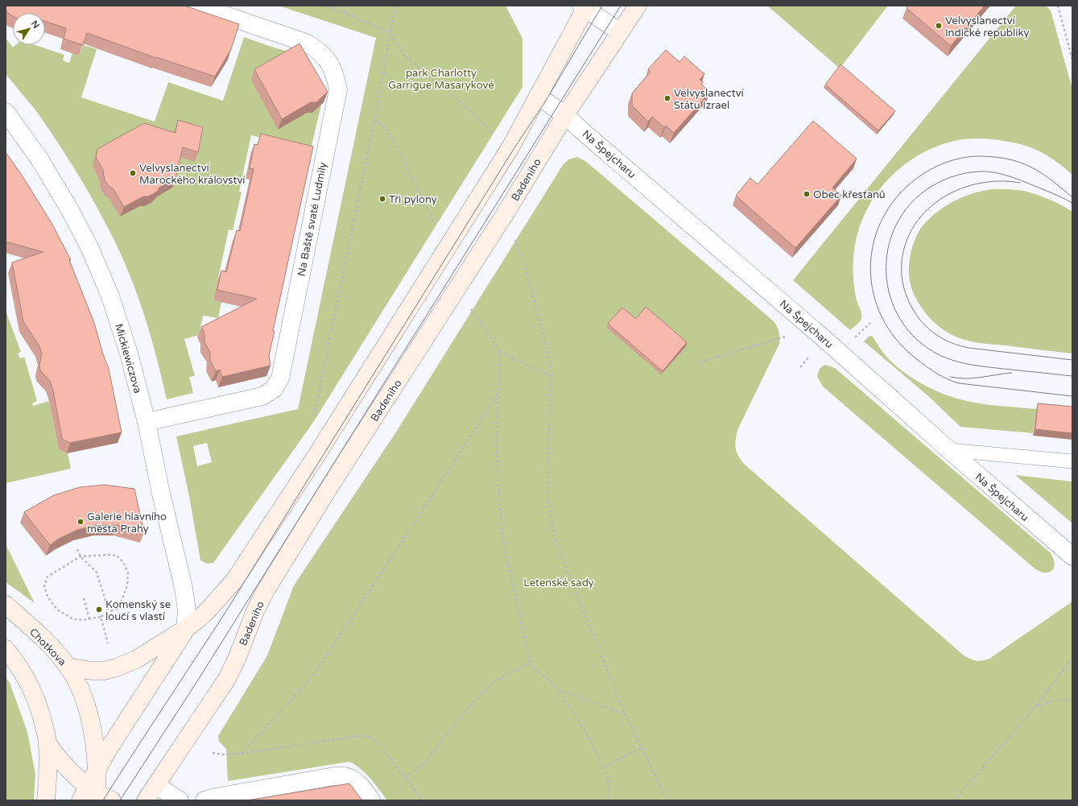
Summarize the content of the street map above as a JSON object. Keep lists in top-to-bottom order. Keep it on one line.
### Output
{"streets":{"main road":["Badeniho","Chotkova"],"street":["Na Špejcharu","Na Baště svaté Ludmily","Mickiewiczova"]},"crossings":[["Na Špejcharu","Badeniho"],["Na Baště svaté Ludmily","Mickiewiczova"]],"parks":["park Charlotty Garrigue Masarykové","Letenské sady"],"places":["Velvyslanectví Indické republiky","Velvyslanectví Státu Izrael","Velvyslanectví Marockého království","Obec křesťanů","Tři pylony","Galerie hlavního města Prahy","Komenský se loučí s vlastí"],"north":"top right"}
